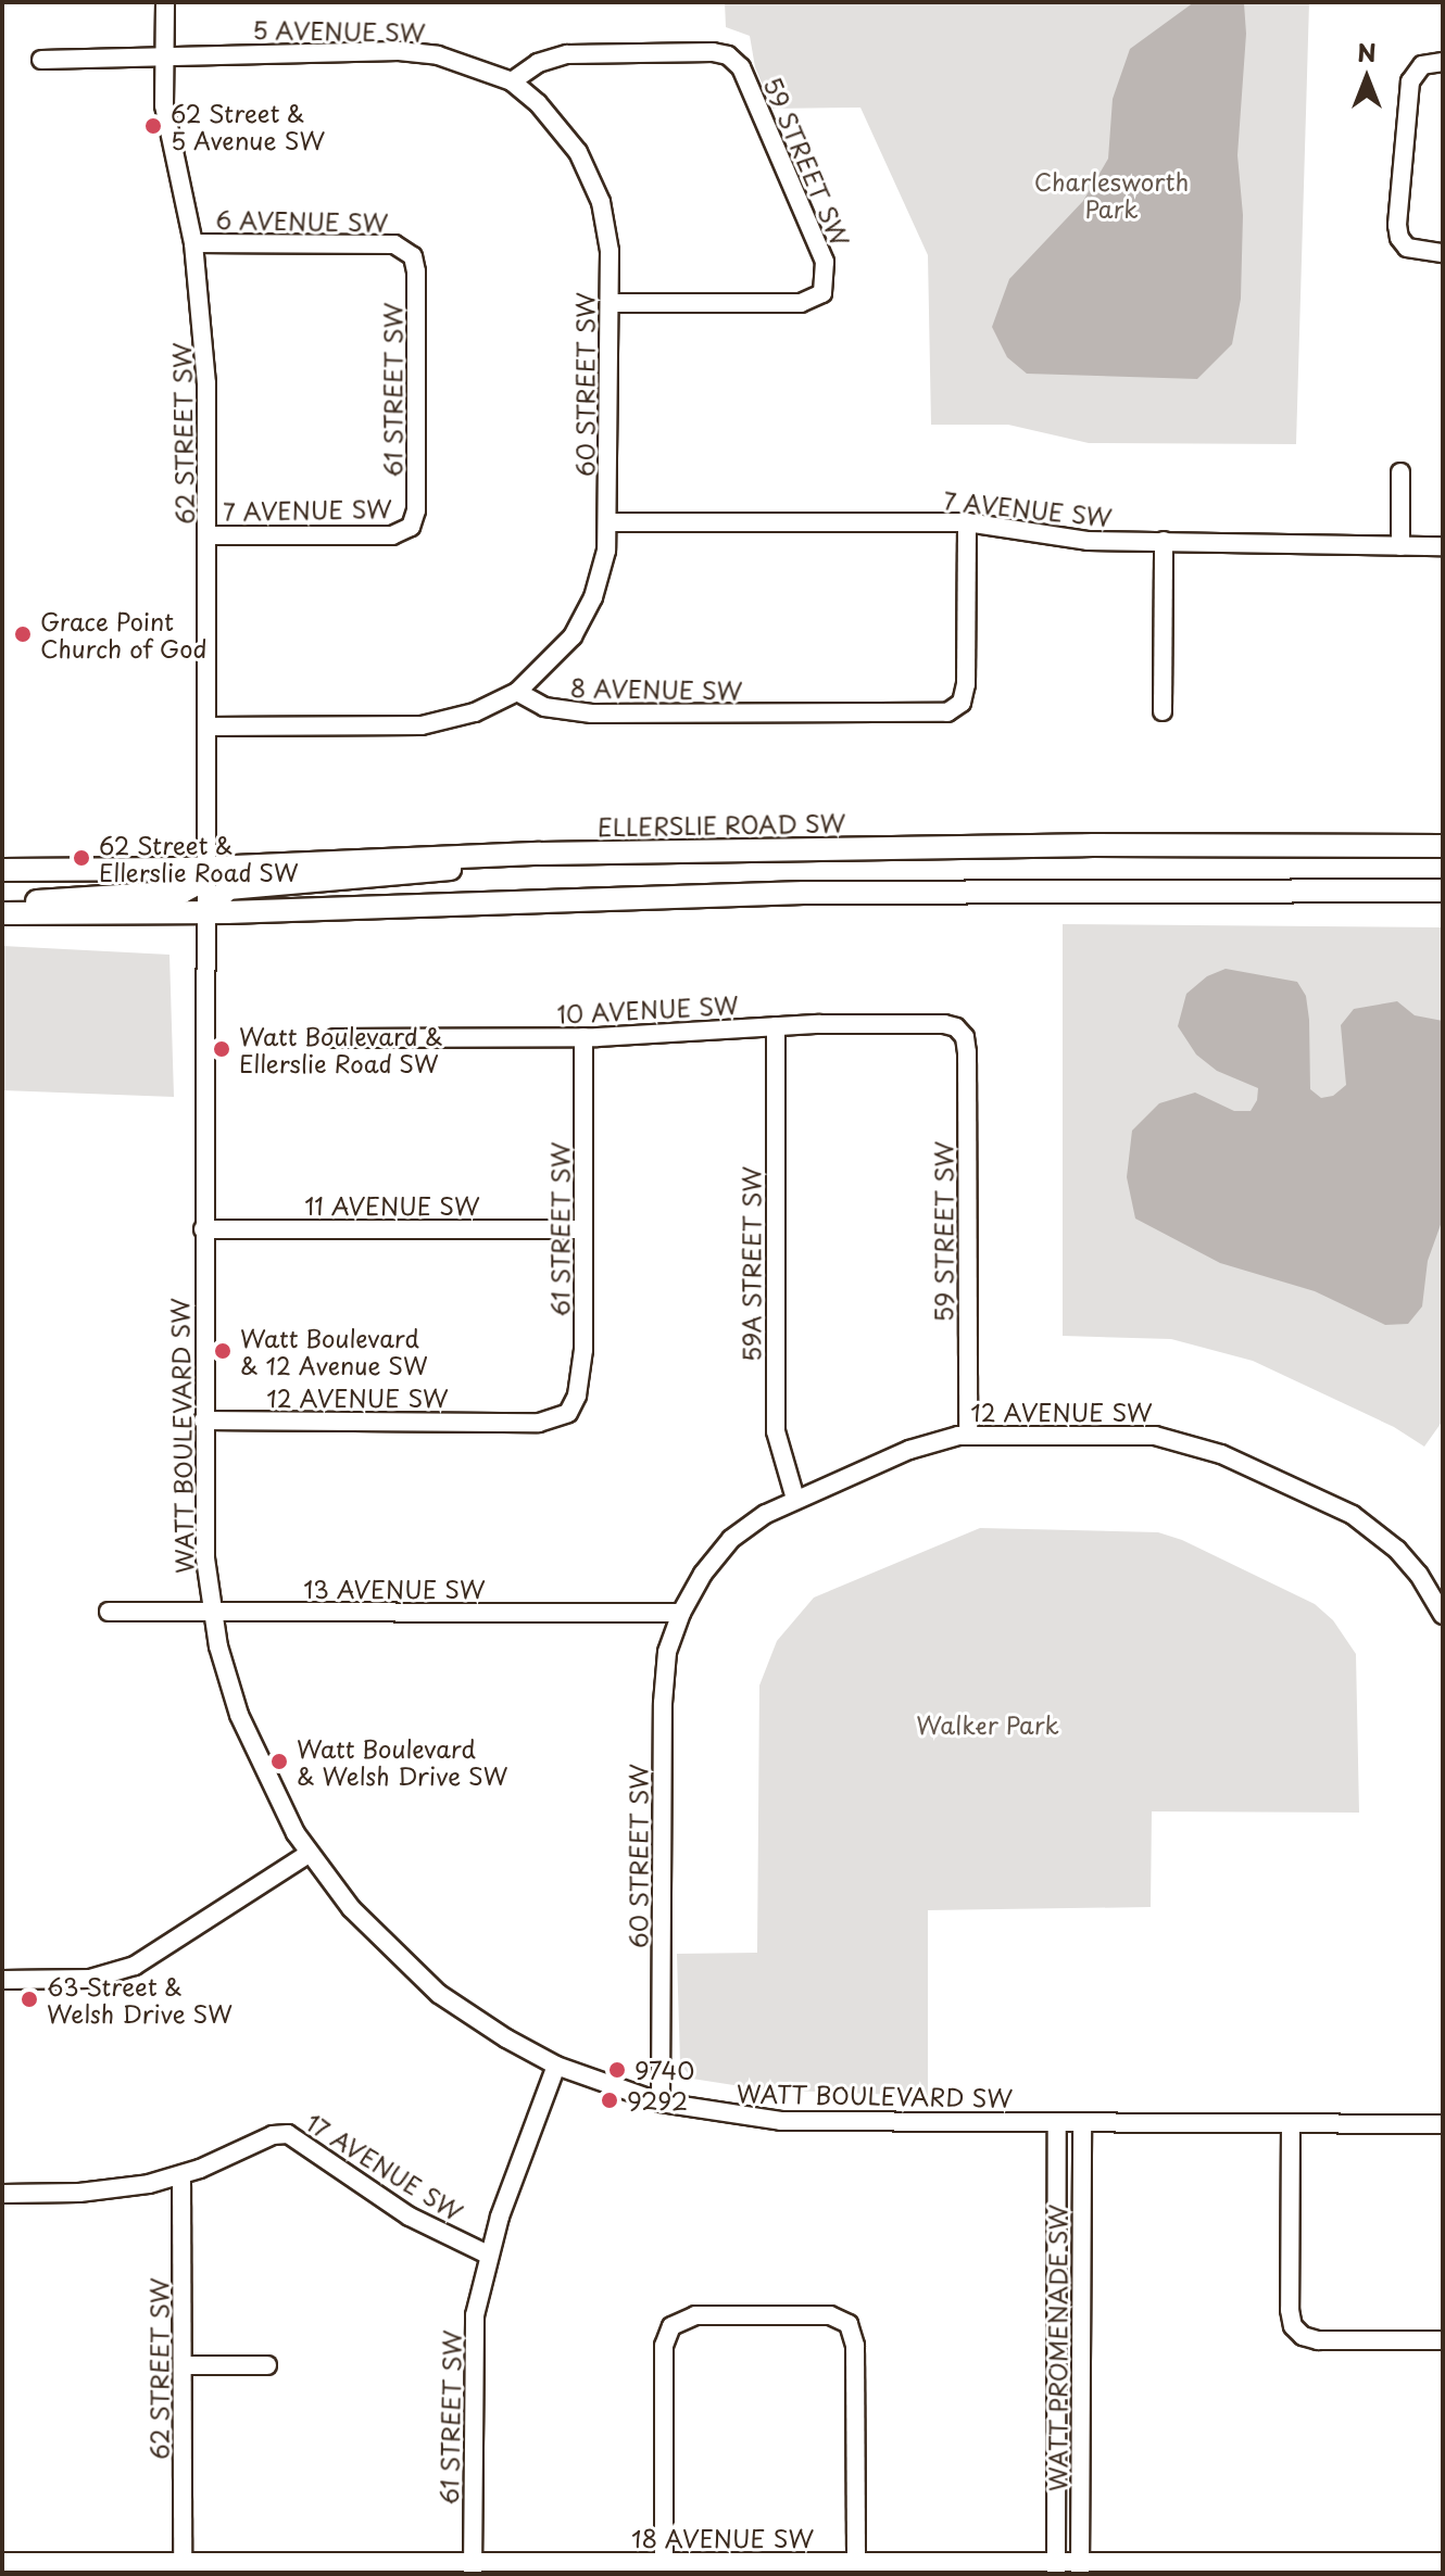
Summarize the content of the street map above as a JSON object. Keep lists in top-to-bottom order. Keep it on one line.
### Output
{"streets":{"main road":["ELLERSLIE ROAD SW"],"street":["5 AVENUE SW","59 STREET SW","6 AVENUE SW","60 STREET SW","61 STREET SW","62 STREET SW","7 AVENUE SW","8 AVENUE SW","10 AVENUE SW","11 AVENUE SW","59A STREET SW","12 AVENUE SW","WATT BOULEVARD SW","13 AVENUE SW","17 AVENUE SW","WATT PROMENADE SW","18 AVENUE SW"]},"crossings":[["5 AVENUE SW","59 STREET SW"],["5 AVENUE SW","60 STREET SW"],["5 AVENUE SW","62 STREET SW"],["59 STREET SW","60 STREET SW"],["59 STREET SW","10 AVENUE SW"],["59 STREET SW","12 AVENUE SW"],["6 AVENUE SW","61 STREET SW"],["6 AVENUE SW","62 STREET SW"],["60 STREET SW","7 AVENUE SW"],["60 STREET SW","8 AVENUE SW"],["60 STREET SW","12 AVENUE SW"],["60 STREET SW","WATT BOULEVARD SW"],["60 STREET SW","13 AVENUE SW"],["61 STREET SW","7 AVENUE SW"],["61 STREET SW","10 AVENUE SW"],["61 STREET SW","11 AVENUE SW"],["61 STREET SW","12 AVENUE SW"],["61 STREET SW","WATT BOULEVARD SW"],["61 STREET SW","17 AVENUE SW"],["61 STREET SW","18 AVENUE SW"],["62 STREET SW","7 AVENUE SW"],["62 STREET SW","ELLERSLIE ROAD SW"],["62 STREET SW","WATT BOULEVARD SW"],["62 STREET SW","17 AVENUE SW"],["62 STREET SW","18 AVENUE SW"],["7 AVENUE SW","8 AVENUE SW"],["ELLERSLIE ROAD SW","WATT BOULEVARD SW"],["10 AVENUE SW","59A STREET SW"],["11 AVENUE SW","WATT BOULEVARD SW"],["59A STREET SW","12 AVENUE SW"],["12 AVENUE SW","WATT BOULEVARD SW"],["12 AVENUE SW","13 AVENUE SW"],["WATT BOULEVARD SW","13 AVENUE SW"],["WATT BOULEVARD SW","WATT PROMENADE SW"],["WATT PROMENADE SW","18 AVENUE SW"]],"parks":["Charlesworth Park","Walker Park"],"places":["62 Street & 5 Avenue SW","Grace Point Church of God","62 Street & Ellerslie Road SW","Watt Boulevard & Ellerslie Road SW","Watt Boulevard & 12 Avenue SW","Watt Boulevard & Welsh Drive SW","63 Street & Welsh Drive SW","9740","9292"],"north":"top"}
